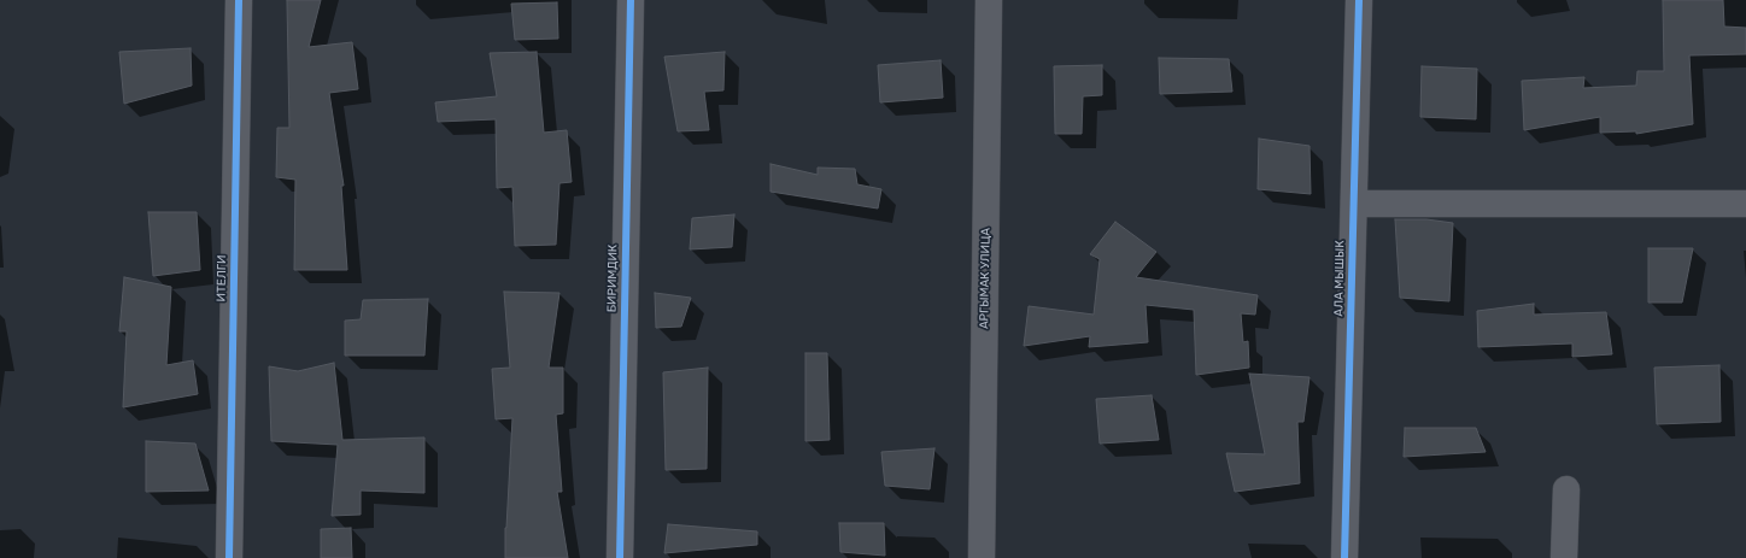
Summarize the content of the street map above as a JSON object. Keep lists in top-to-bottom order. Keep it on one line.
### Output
{"streets":{"street":["ИТЕЛГИ","БИРИМДИК","АРГЫМАК УЛИЦА","АЛА МЫШЫК"]}}
